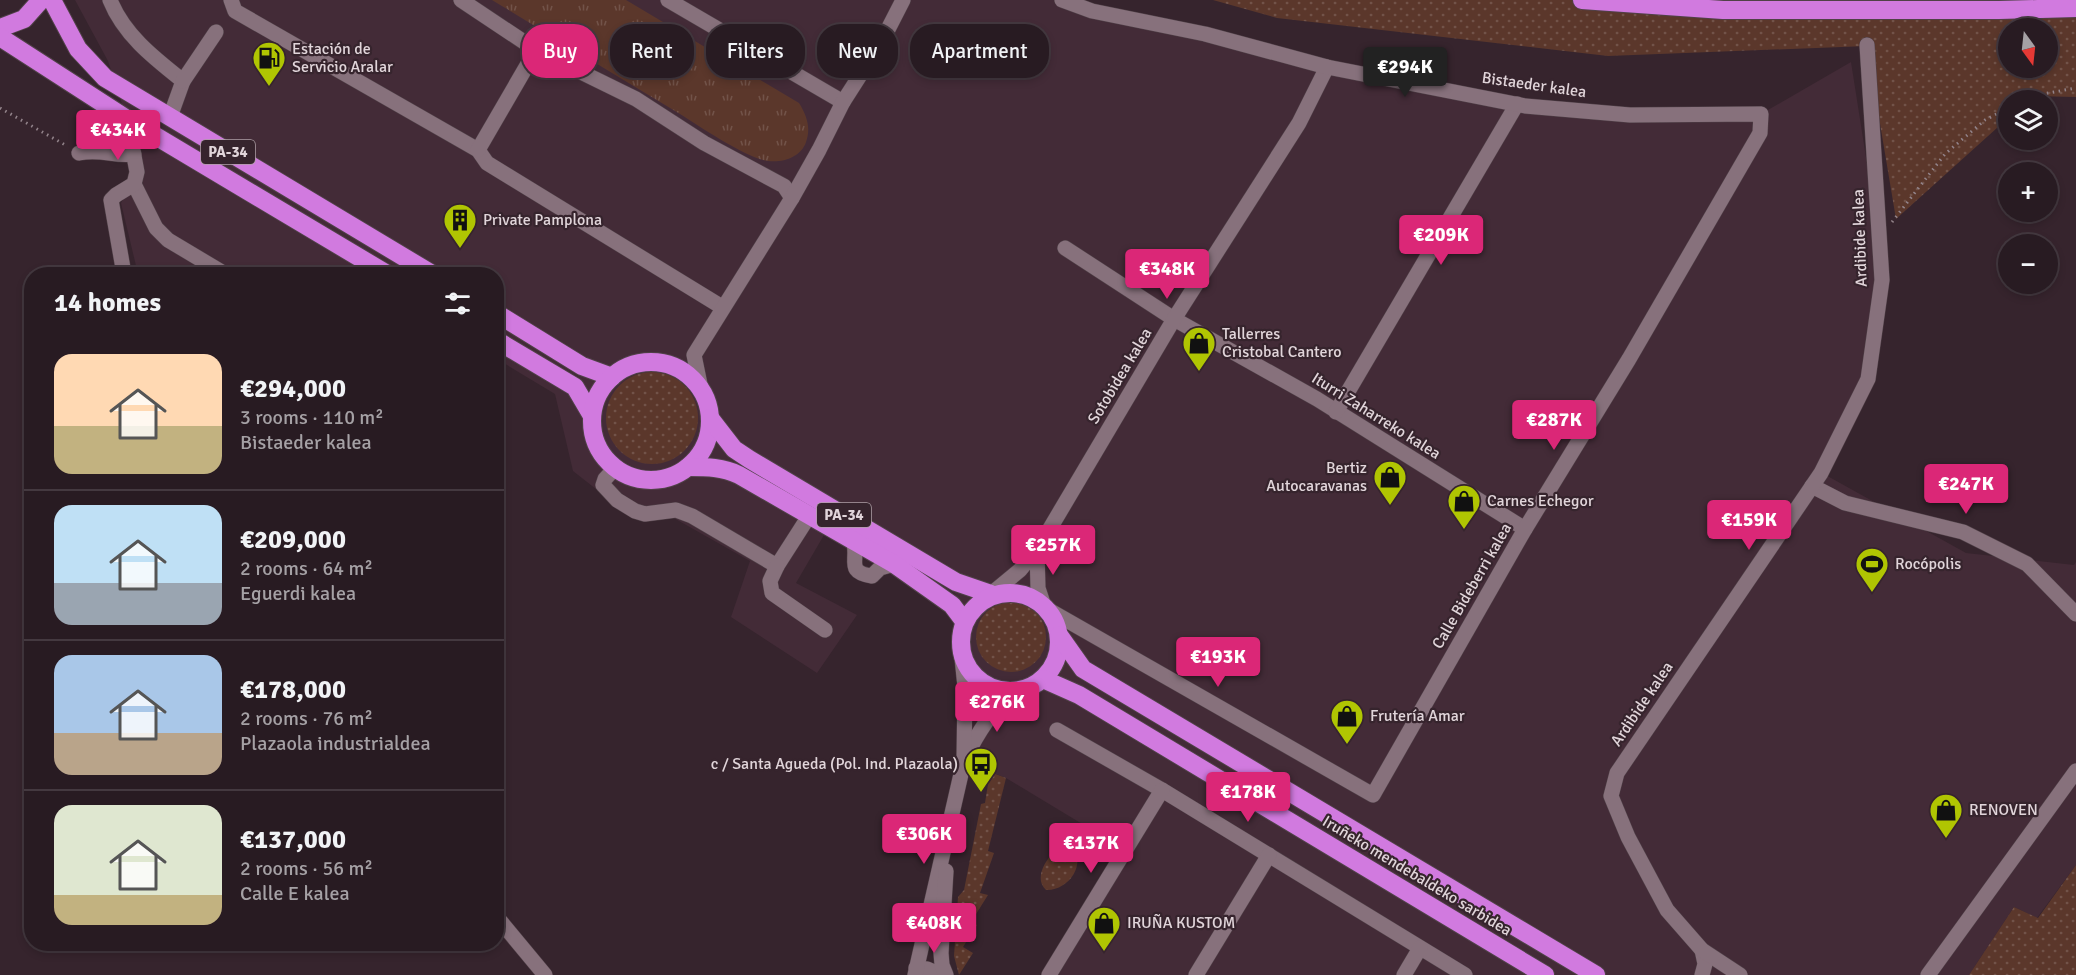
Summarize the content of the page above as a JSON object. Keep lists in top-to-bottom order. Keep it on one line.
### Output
{"streets":{"highway":["PA-34","Iruñeko mendebaldeko sarbidea"],"street":["Bistaeder kalea","Ardibide kalea","Sotobidea kalea","Iturri Zaharreko kalea","Calle Bideberri kalea"]},"crossings":[["Bistaeder kalea","Sotobidea kalea"],["Bistaeder kalea","Calle Bideberri kalea"],["PA-34","Sotobidea kalea"],["PA-34","Calle Bideberri kalea"],["PA-34","Iruñeko mendebaldeko sarbidea"],["Sotobidea kalea","Iturri Zaharreko kalea"],["Sotobidea kalea","Calle Bideberri kalea"],["Sotobidea kalea","Iruñeko mendebaldeko sarbidea"],["Iturri Zaharreko kalea","Calle Bideberri kalea"],["Calle Bideberri kalea","Iruñeko mendebaldeko sarbidea"]],"places":{"fuel station":["Estación de Servicio Aralar"],"building":["Private Pamplona"],"shop":["Tallerres Cristobal Cantero","Bertiz Autocaravanas","Carnes Echegor","Frutería Amar","RENOVEN","IRUÑA KUSTOM"],"sports":["Rocópolis"],"bus stop":["c / Santa Agueda (Pol. Ind. Plazaola)"]},"north":"bottom","page":{"map_buttons":["+","−"],"chip":["Buy","Rent","Filters","New","Apartment"],"price":["€294K","€434K","€209K","€348K","€287K","€247K","€159K","€257K","€193K","€276K","€178K","€306K","€137K","€408K"],"heading":"14 homes","list":[{"name":"€294,000","note":"3 rooms · 110 m² · Bistaeder kalea"},{"name":"€209,000","note":"2 rooms · 64 m² · Eguerdi kalea"},{"name":"€178,000","note":"2 rooms · 76 m² · Plazaola industrialdea"},{"name":"€137,000","note":"2 rooms · 56 m² · Calle E kalea"}]}}
